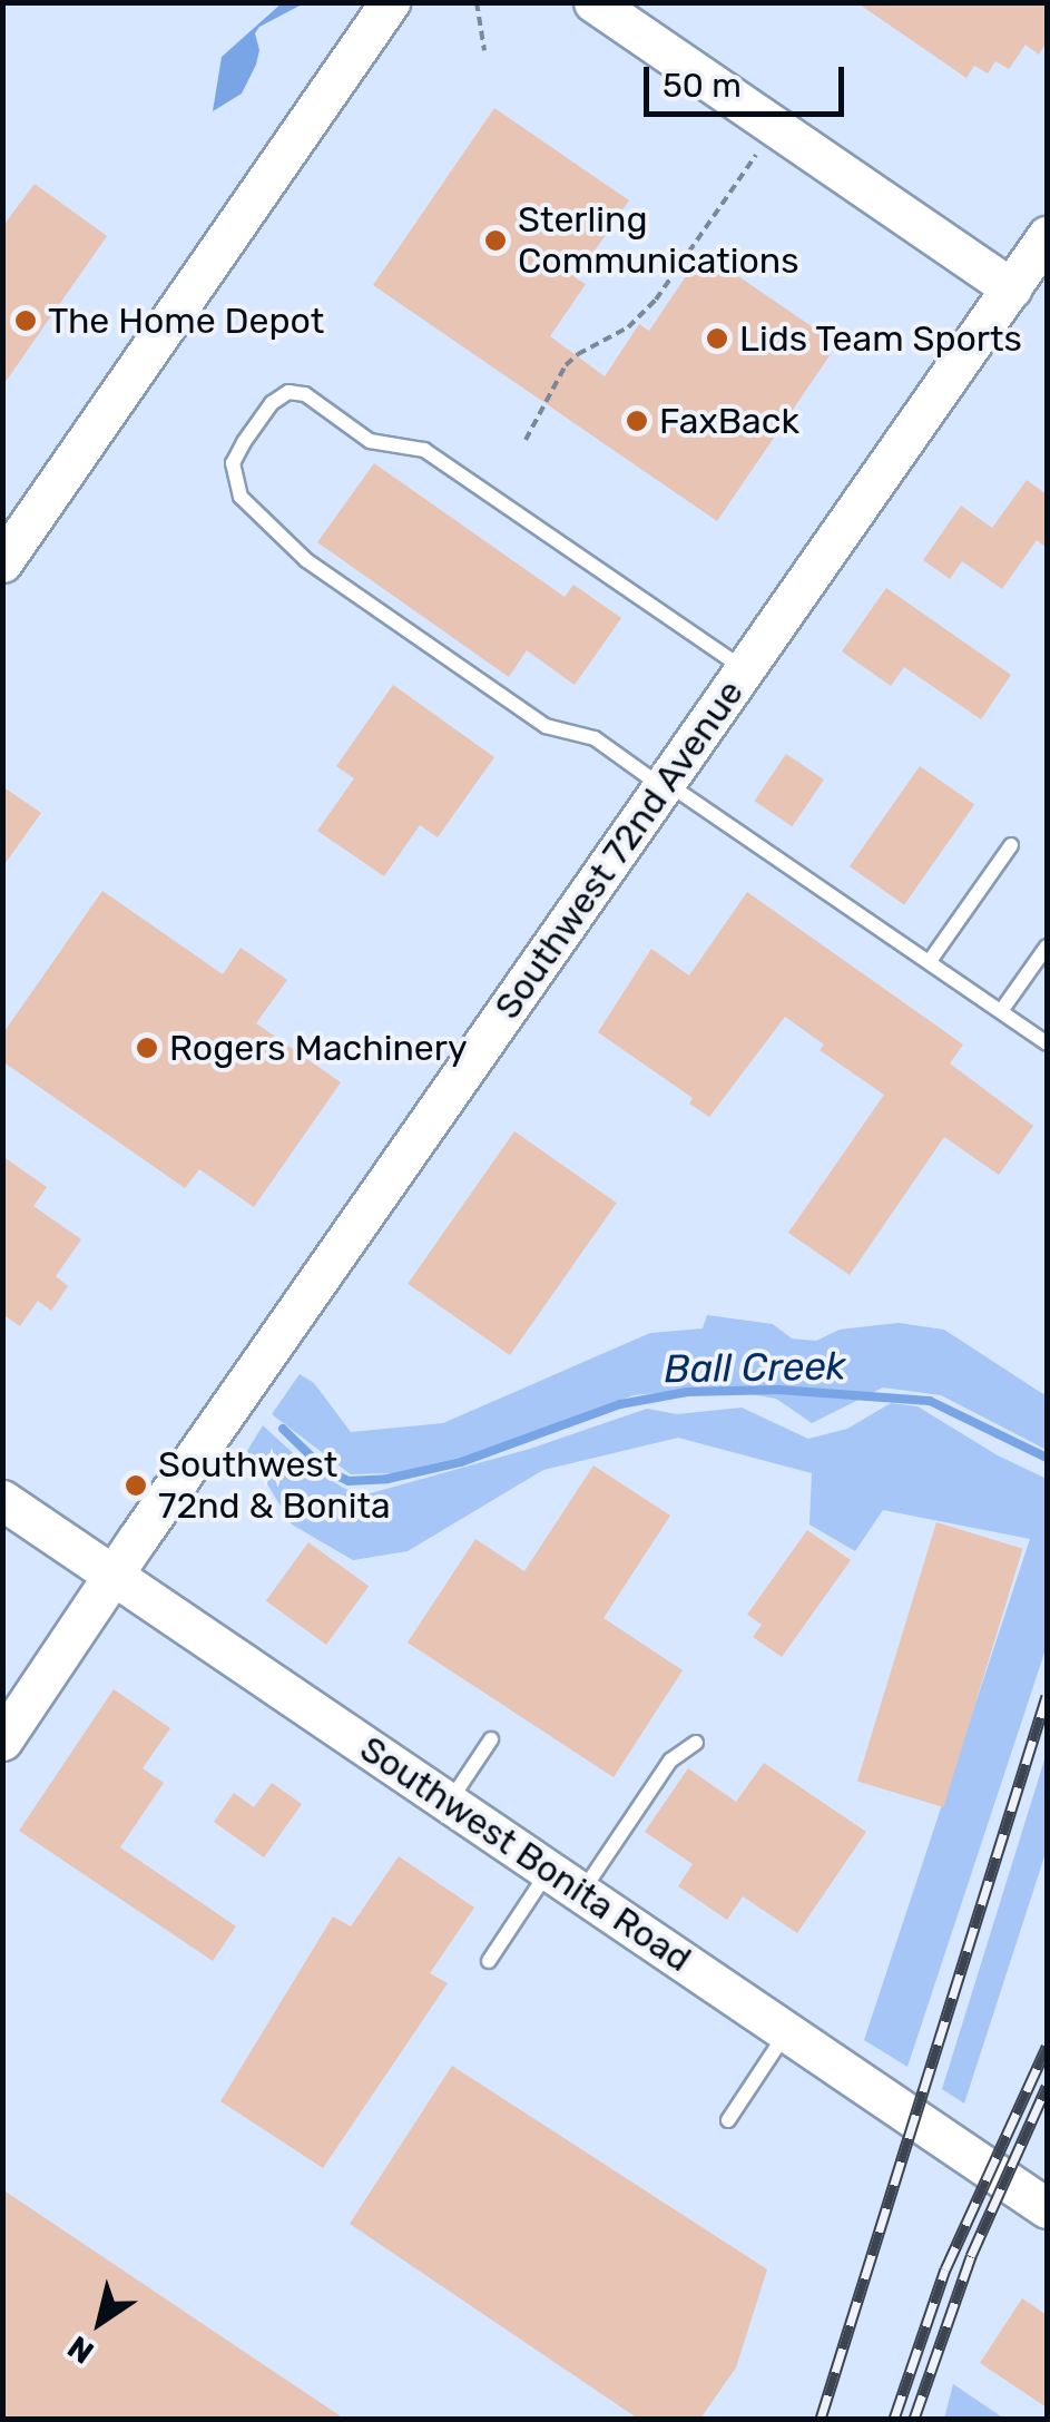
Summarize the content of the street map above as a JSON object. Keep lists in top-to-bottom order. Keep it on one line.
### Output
{"streets":{"main road":["Southwest 72nd Avenue","Southwest Bonita Road"]},"crossings":[["Southwest 72nd Avenue","Southwest Bonita Road"]],"water":["Ball Creek"],"places":["Sterling Communications","The Home Depot","Lids Team Sports","FaxBack","Rogers Machinery","Southwest 72nd & Bonita"],"scale_bar":"50 m","north":"bottom left"}
